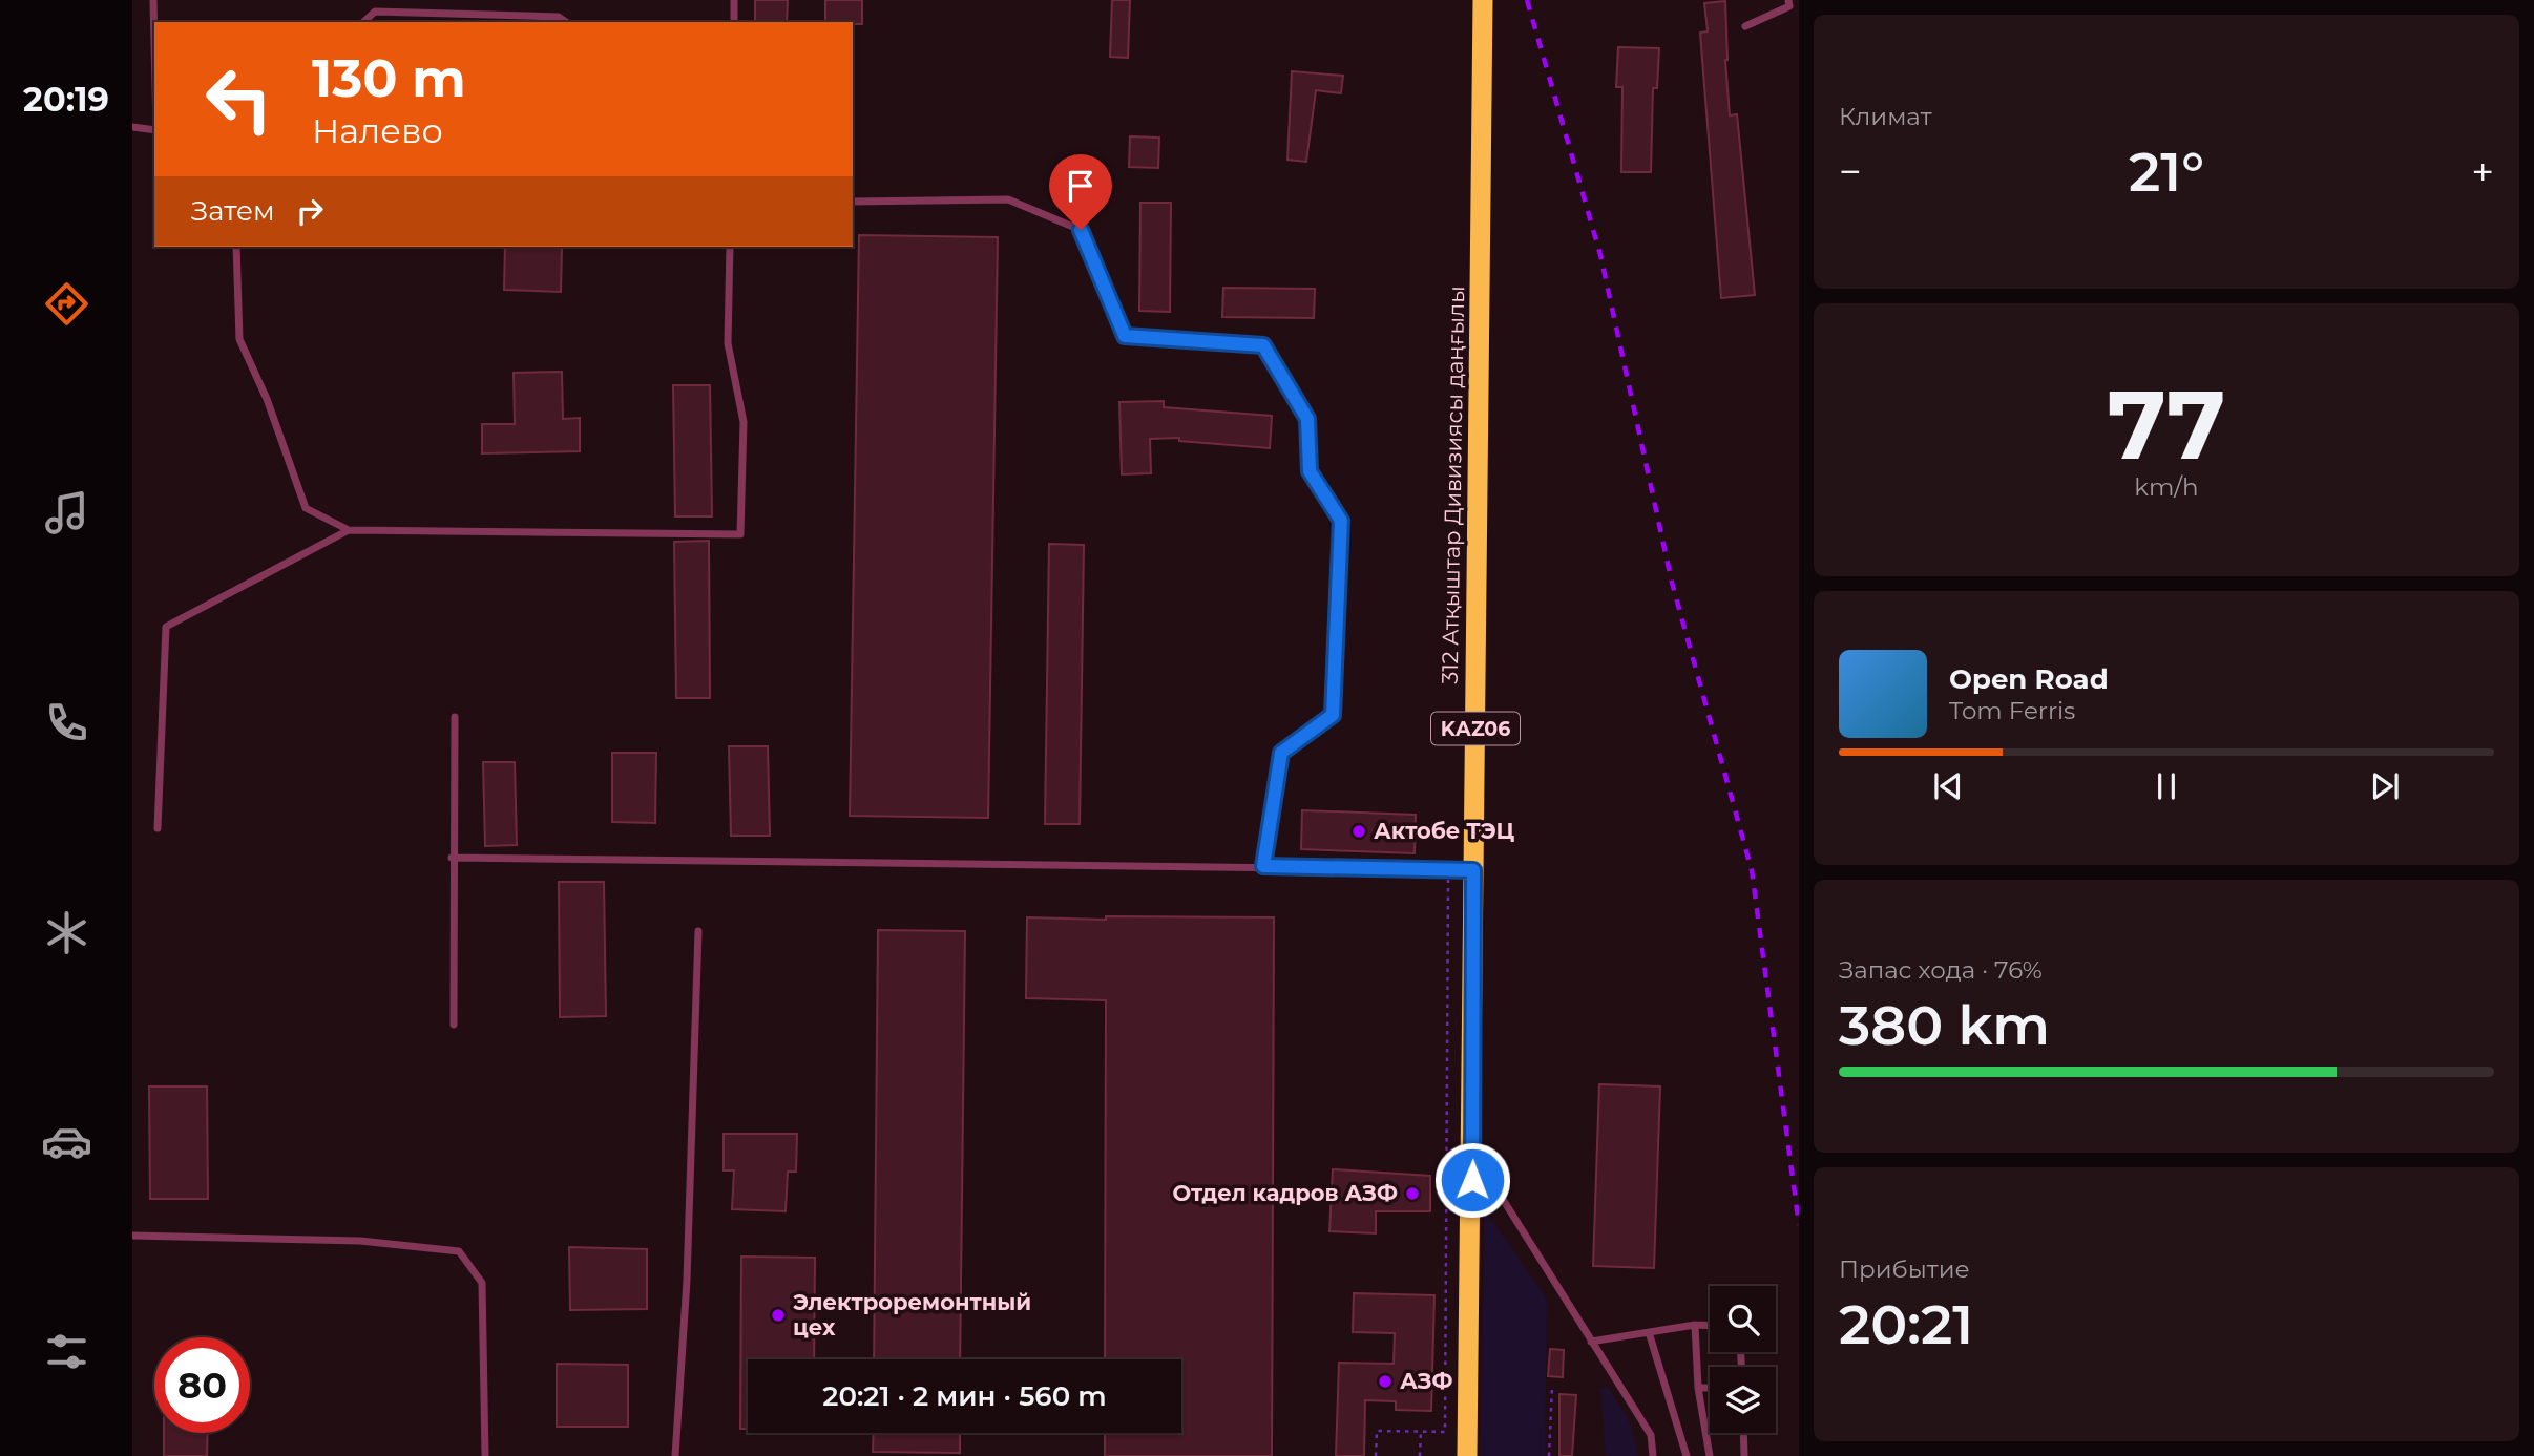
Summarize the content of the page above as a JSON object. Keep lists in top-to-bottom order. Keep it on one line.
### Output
{"streets":{"highway":["312 Атқыштар Дивизиясы даңғылы","KАZ06"]},"places":["Актобе ТЭЦ","Отдел кадров АЗФ","Электроремонтный цех","АЗФ"],"page":{"tabs":"20:19","tile":["Климат",["77","km/h"],["Запас хода · 76%","380 km"],["Прибытие","20:21"]],"turn":["130 m","Налево"],"heat":["−","21°","+"],"then":"Затем","song":["Open Road","Tom Ferris"],"limit":"80","trip":"20:21 · 2 мин · 560 m"}}
